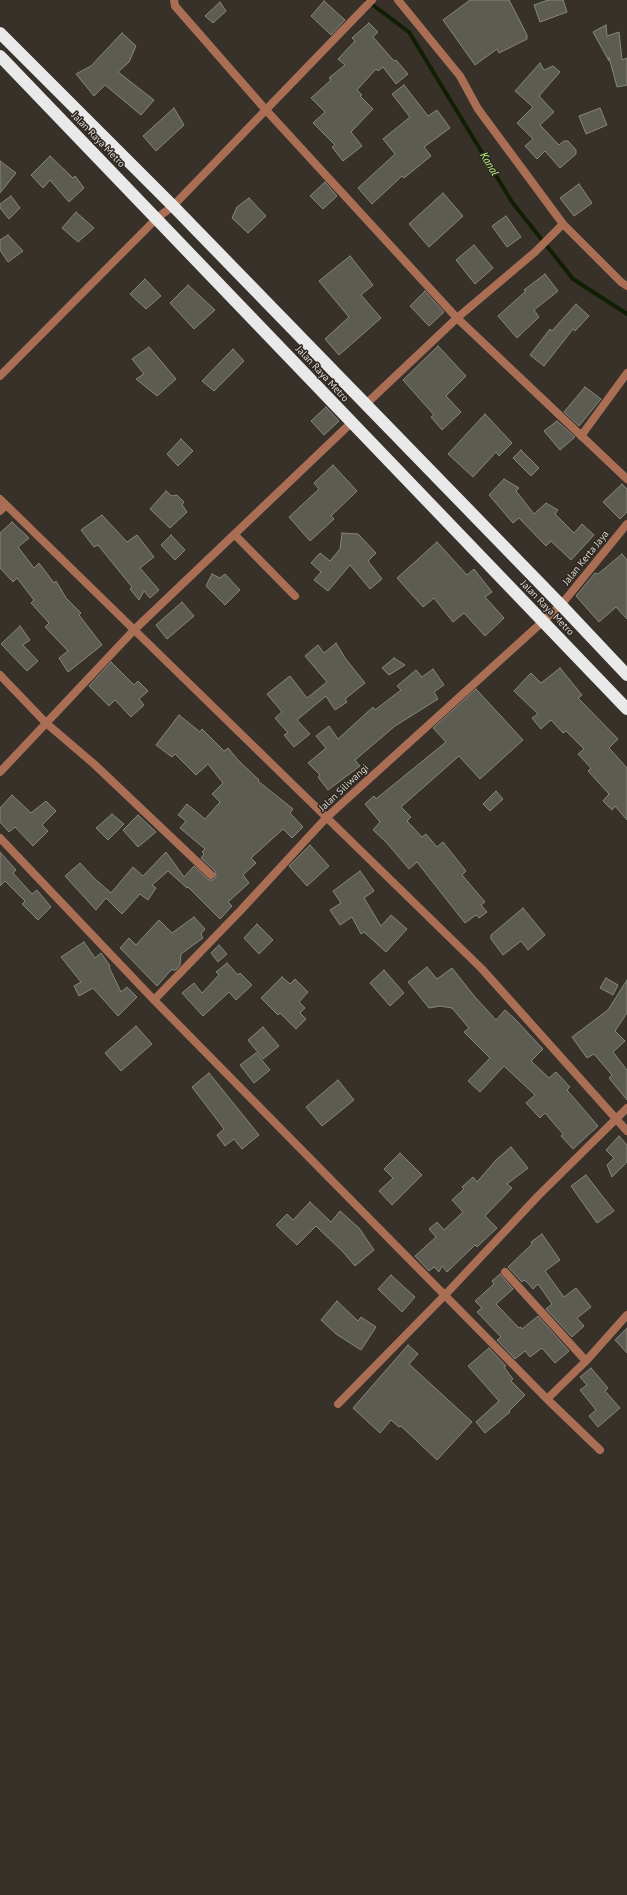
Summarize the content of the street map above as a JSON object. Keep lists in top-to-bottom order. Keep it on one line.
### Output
{"streets":{"highway":["Jalan Raya Metro"],"street":["Jalan Kerta Jaya","Jalan Siliwangi"]},"crossings":[["Jalan Raya Metro","Jalan Siliwangi"],["Jalan Kerta Jaya","Jalan Siliwangi"]],"water":["Kanal"]}
